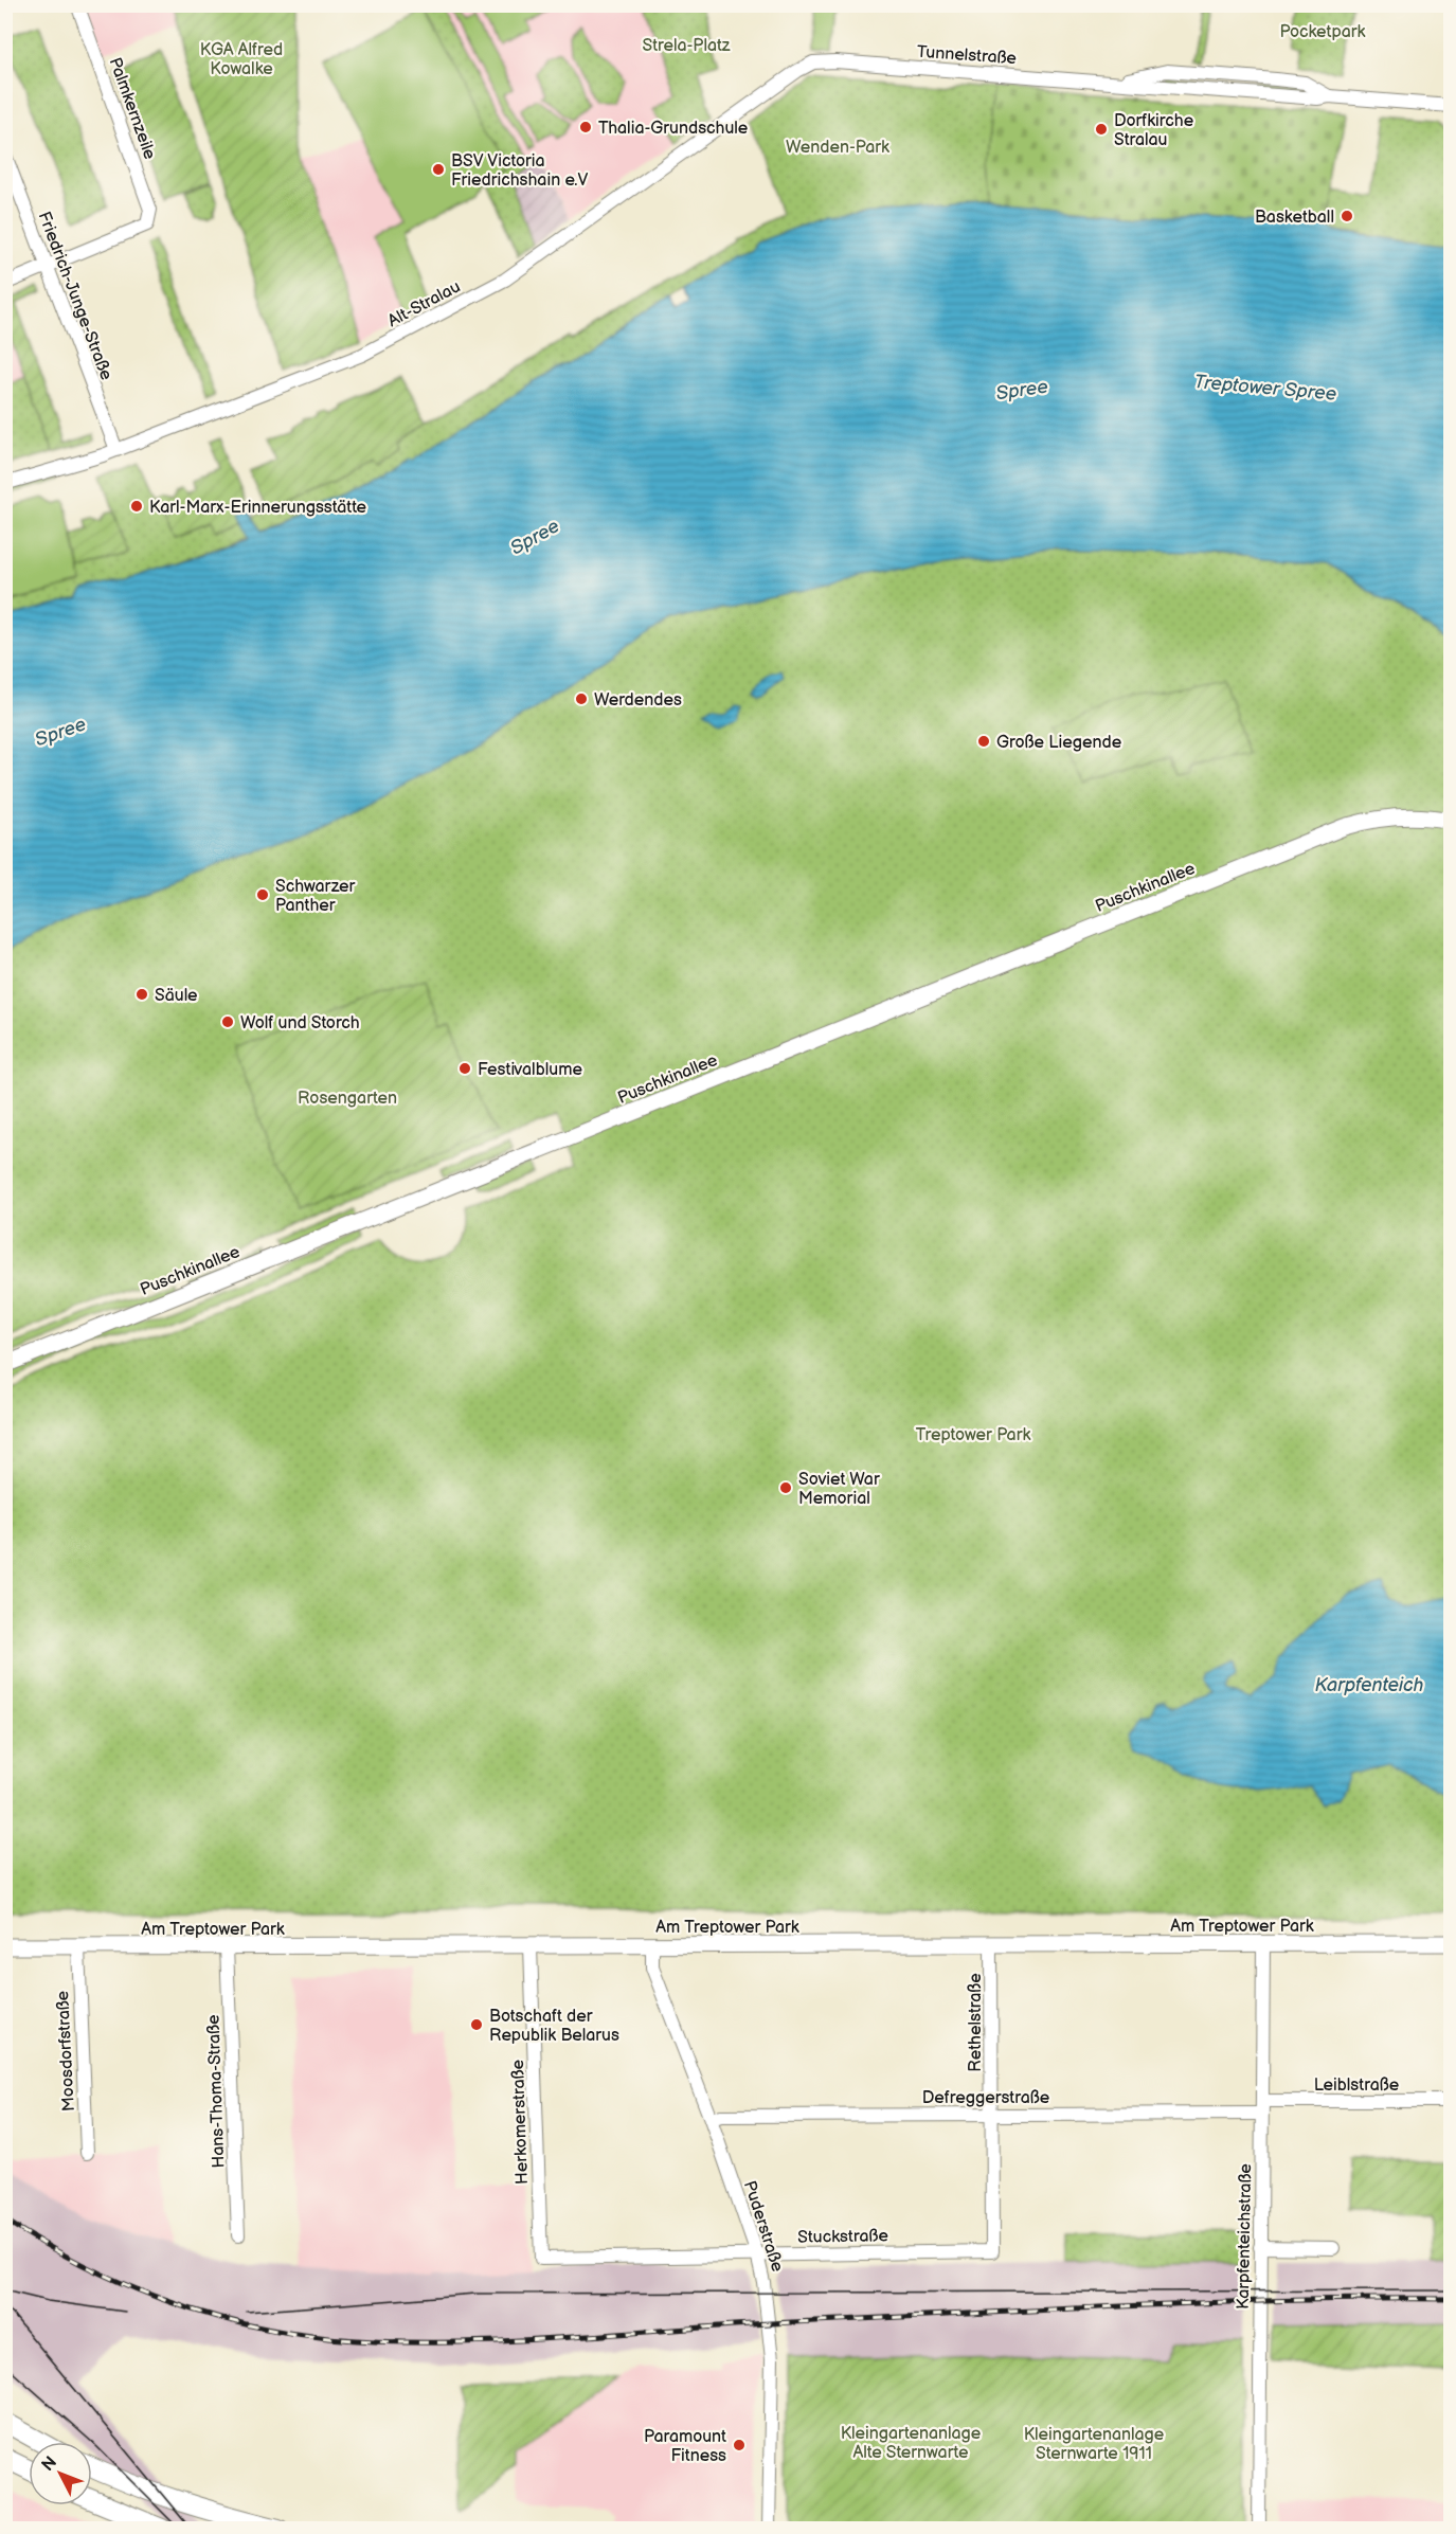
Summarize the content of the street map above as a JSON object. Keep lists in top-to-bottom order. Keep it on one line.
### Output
{"streets":{"main road":["Puschkinallee","Am Treptower Park"],"street":["Tunnelstraße","Palmkernzeile","Friedrich-Junge-Straße","Alt-Stralau","Rethelstraße","Moosdorfstraße","Leiblstraße","Hans-Thoma-Straße","Defreggerstraße","Herkomerstraße","Puderstraße","Stuckstraße","Karpfenteichstraße"]},"crossings":[["Tunnelstraße","Alt-Stralau"],["Palmkernzeile","Friedrich-Junge-Straße"],["Friedrich-Junge-Straße","Alt-Stralau"],["Am Treptower Park","Rethelstraße"],["Am Treptower Park","Moosdorfstraße"],["Am Treptower Park","Hans-Thoma-Straße"],["Am Treptower Park","Herkomerstraße"],["Am Treptower Park","Puderstraße"],["Am Treptower Park","Karpfenteichstraße"],["Rethelstraße","Defreggerstraße"],["Rethelstraße","Stuckstraße"],["Leiblstraße","Defreggerstraße"],["Leiblstraße","Karpfenteichstraße"],["Defreggerstraße","Puderstraße"],["Defreggerstraße","Karpfenteichstraße"],["Herkomerstraße","Stuckstraße"],["Puderstraße","Stuckstraße"]],"water":["Treptower Spree","Spree","Karpfenteich"],"parks":["Pocketpark","Strela-Platz","KGA Alfred Kowalke","Wenden-Park","Rosengarten","Treptower Park","Kleingartenanlage Alte Sternwarte","Kleingartenanlage Sternwarte 1911"],"places":["Thalia-Grundschule","Dorfkirche Stralau","BSV Victoria Friedrichshain e.V","Basketball","Karl-Marx-Erinnerungsstätte","Werdendes","Große Liegende","Schwarzer Panther","Säule","Wolf und Storch","Festivalblume","Soviet War Memorial","Botschaft der Republik Belarus","Paramount Fitness"],"north":"top left"}
